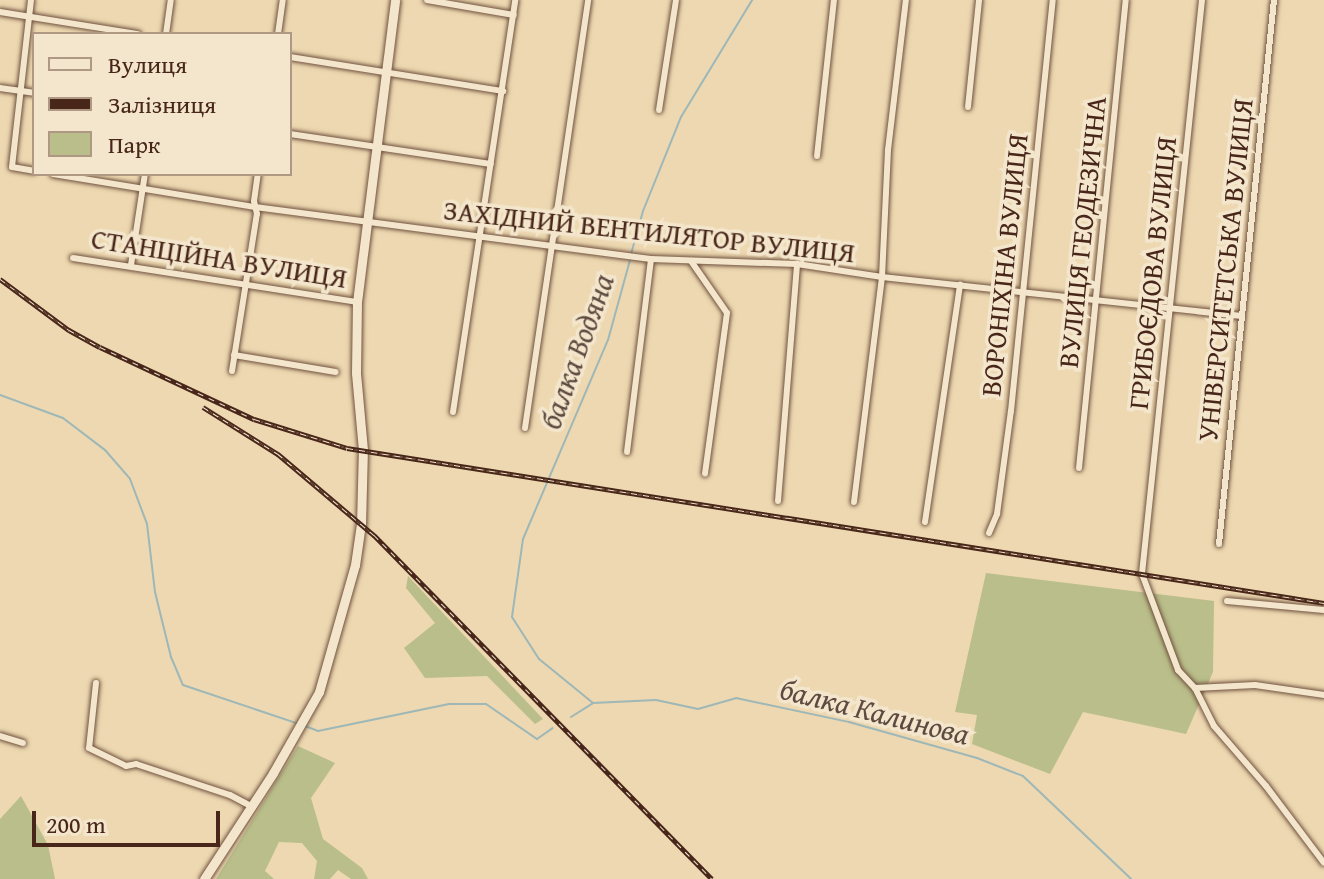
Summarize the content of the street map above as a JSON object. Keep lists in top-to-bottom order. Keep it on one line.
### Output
{"streets":{"street":["ЗАХІДНИЙ ВЕНТИЛЯТОР ВУЛИЦЯ","ВУЛИЦЯ ГЕОДЕЗИЧНА","СТАНЦІЙНА ВУЛИЦЯ","ВОРОНІХІНА ВУЛИЦЯ","УНІВЕРСИТЕТСЬКА ВУЛИЦЯ","ГРИБОЄДОВА ВУЛИЦЯ"]},"crossings":[["ЗАХІДНИЙ ВЕНТИЛЯТОР ВУЛИЦЯ","ВУЛИЦЯ ГЕОДЕЗИЧНА"],["ЗАХІДНИЙ ВЕНТИЛЯТОР ВУЛИЦЯ","ВОРОНІХІНА ВУЛИЦЯ"],["ЗАХІДНИЙ ВЕНТИЛЯТОР ВУЛИЦЯ","УНІВЕРСИТЕТСЬКА ВУЛИЦЯ"],["ЗАХІДНИЙ ВЕНТИЛЯТОР ВУЛИЦЯ","ГРИБОЄДОВА ВУЛИЦЯ"]],"water":["балка Водяна","балка Калинова"],"legend":["Вулиця","Залізниця","Парк"],"scale_bar":"200 m"}
